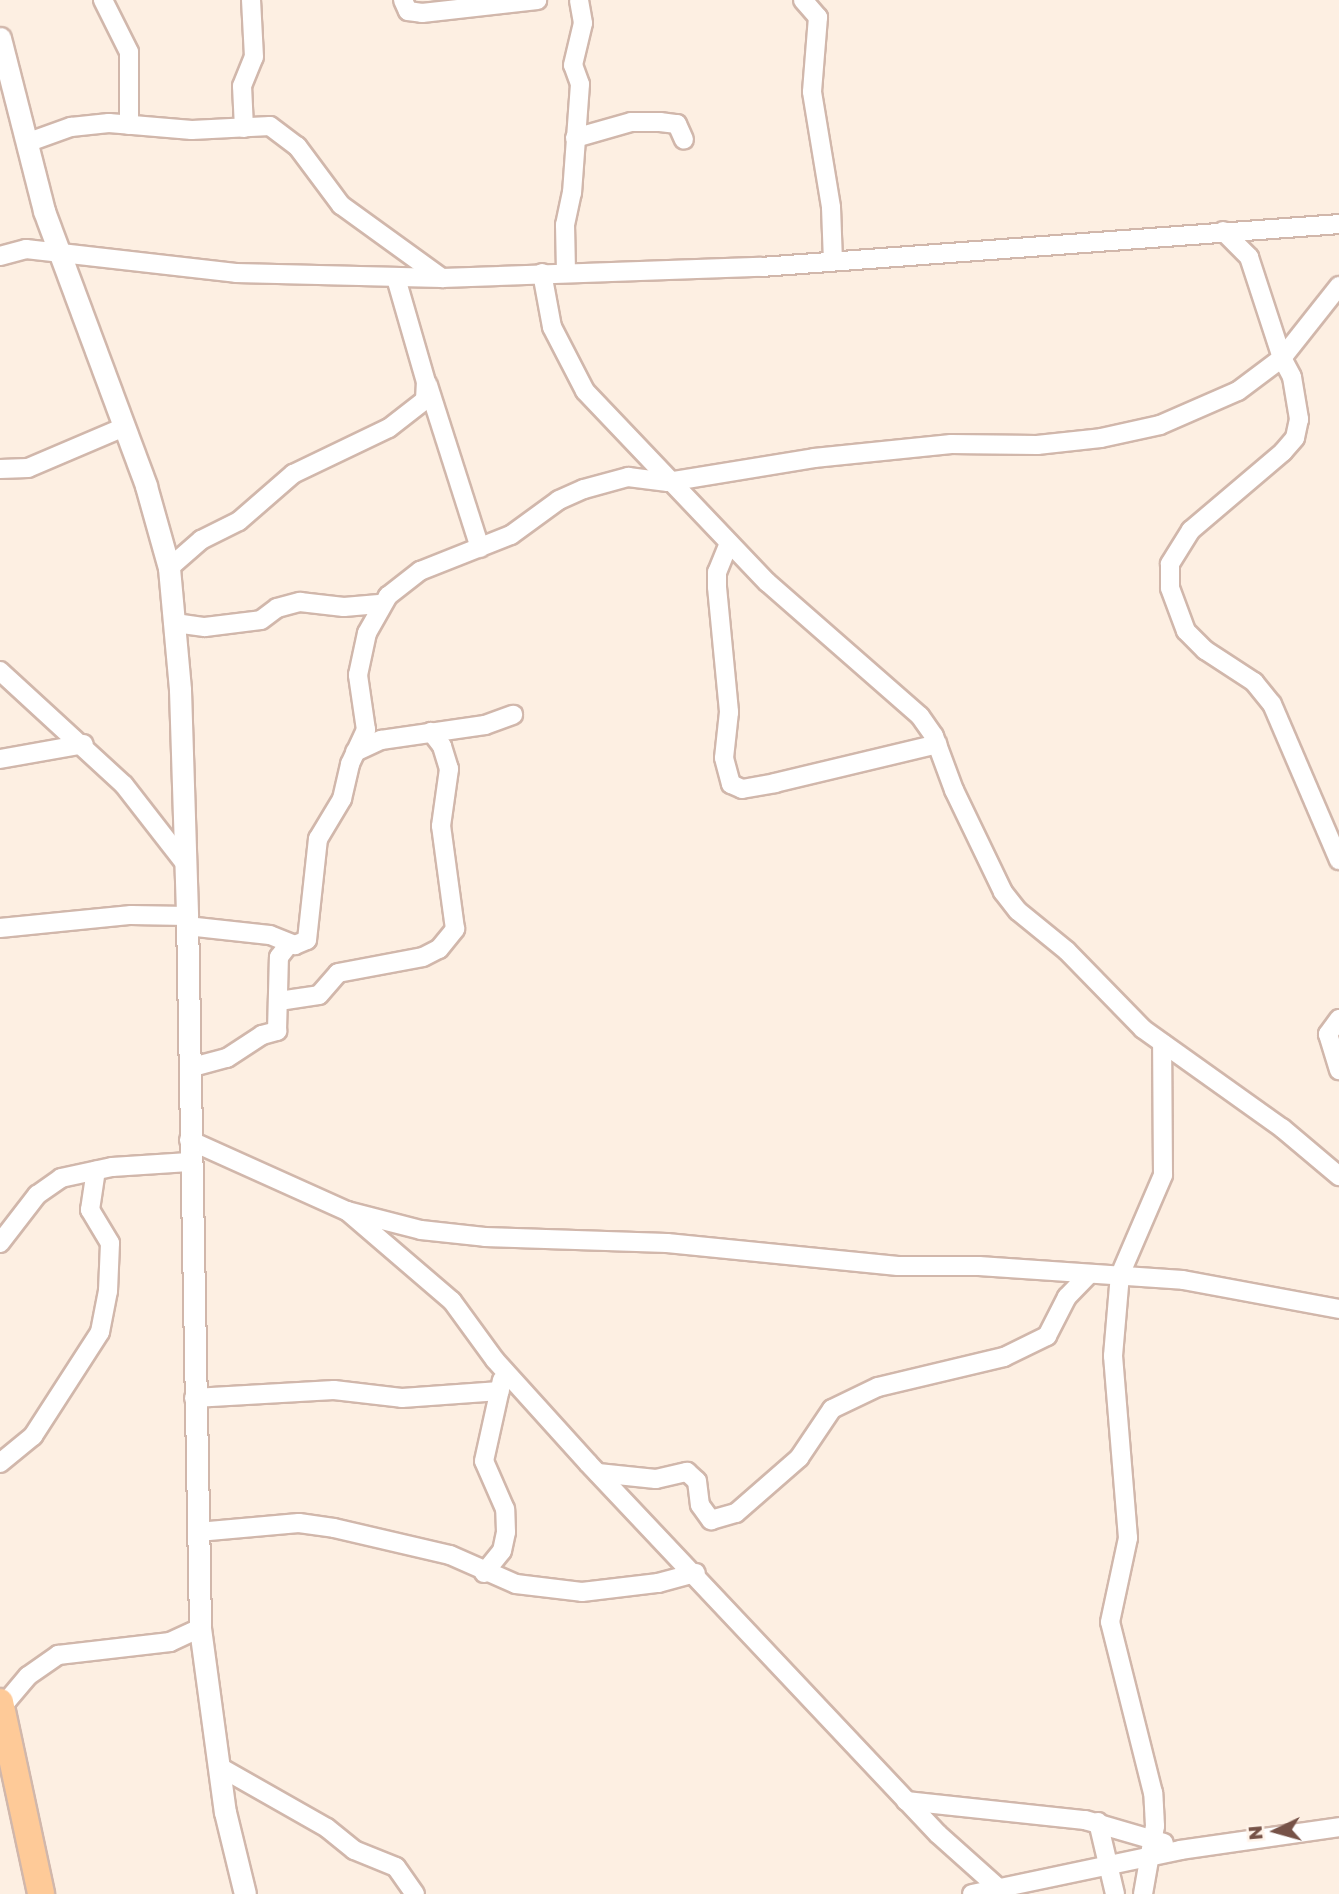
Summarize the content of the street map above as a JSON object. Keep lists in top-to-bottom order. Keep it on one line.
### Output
{"north":"left"}
